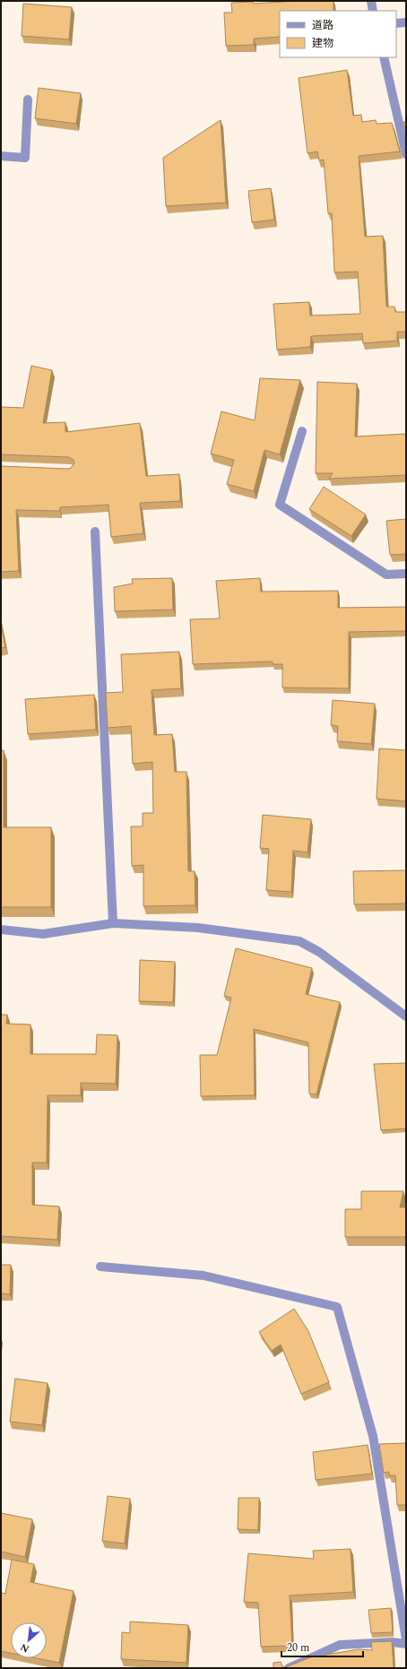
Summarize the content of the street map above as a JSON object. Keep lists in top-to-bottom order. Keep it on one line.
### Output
{"legend":["道路","建物"],"scale_bar":"20 m","north":"bottom left"}
